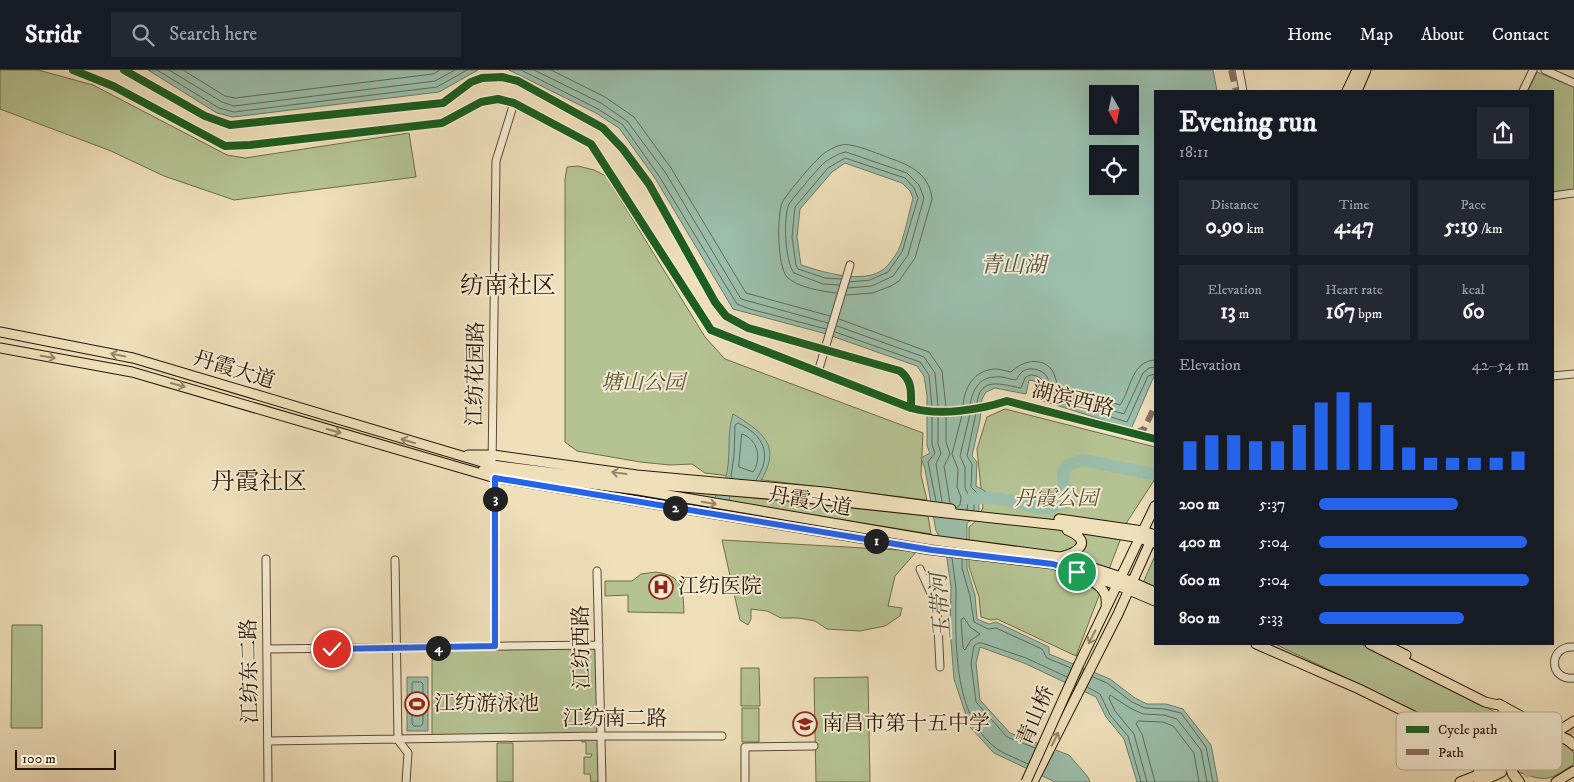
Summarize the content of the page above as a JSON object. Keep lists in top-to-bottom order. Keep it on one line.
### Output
{"streets":{"main road":["丹霞大道","青山桥"],"street":["江纺花园路","湖滨西路","江纺西路","江纺东二路","江纺南二路"]},"crossings":[["丹霞大道","江纺花园路"],["丹霞大道","青山桥"],["江纺花园路","湖滨西路"],["江纺西路","江纺南二路"],["江纺东二路","江纺南二路"]],"districts":["纺南社区","丹霞社区"],"water":["青山湖","玉带河"],"parks":["塘山公园","丹霞公园"],"places":{"hospital":["江纺医院"],"sports":["江纺游泳池"],"school or university":["南昌市第十五中学"]},"legend":["Cycle path","Path"],"scale_bar":"100 m","north":"bottom","page":{"header":"Stridr","search":"Search here","nav":["Home","Map","About","Contact"],"heading":["Evening run","18:11"],"stats":[["Distance","0.90 km"],["Time","4:47"],["Pace","5:19 /km"],["Elevation","13 m"],["Heart rate","167 bpm"],["kcal","60"]],"chart":["Elevation","42–54 m"],"list":[{"name":"200 m","note":"5:37"},{"name":"400 m","note":"5:04"},{"name":"600 m","note":"5:04"},{"name":"800 m","note":"5:33"}],"pins":["3","2","1","4"],"scale":"100 m"}}
